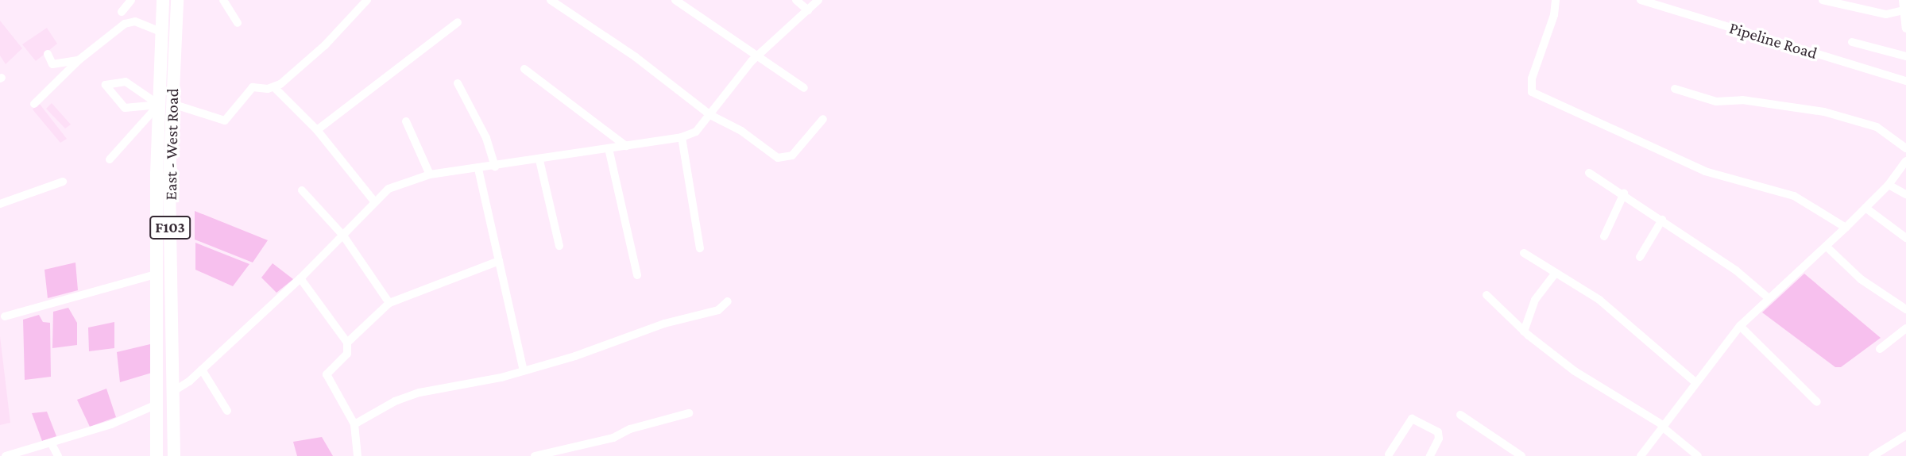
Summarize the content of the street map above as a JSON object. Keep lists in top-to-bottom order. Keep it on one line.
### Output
{"streets":{"main road":["East - West Road","F103"],"street":["Pipeline Road"]}}
